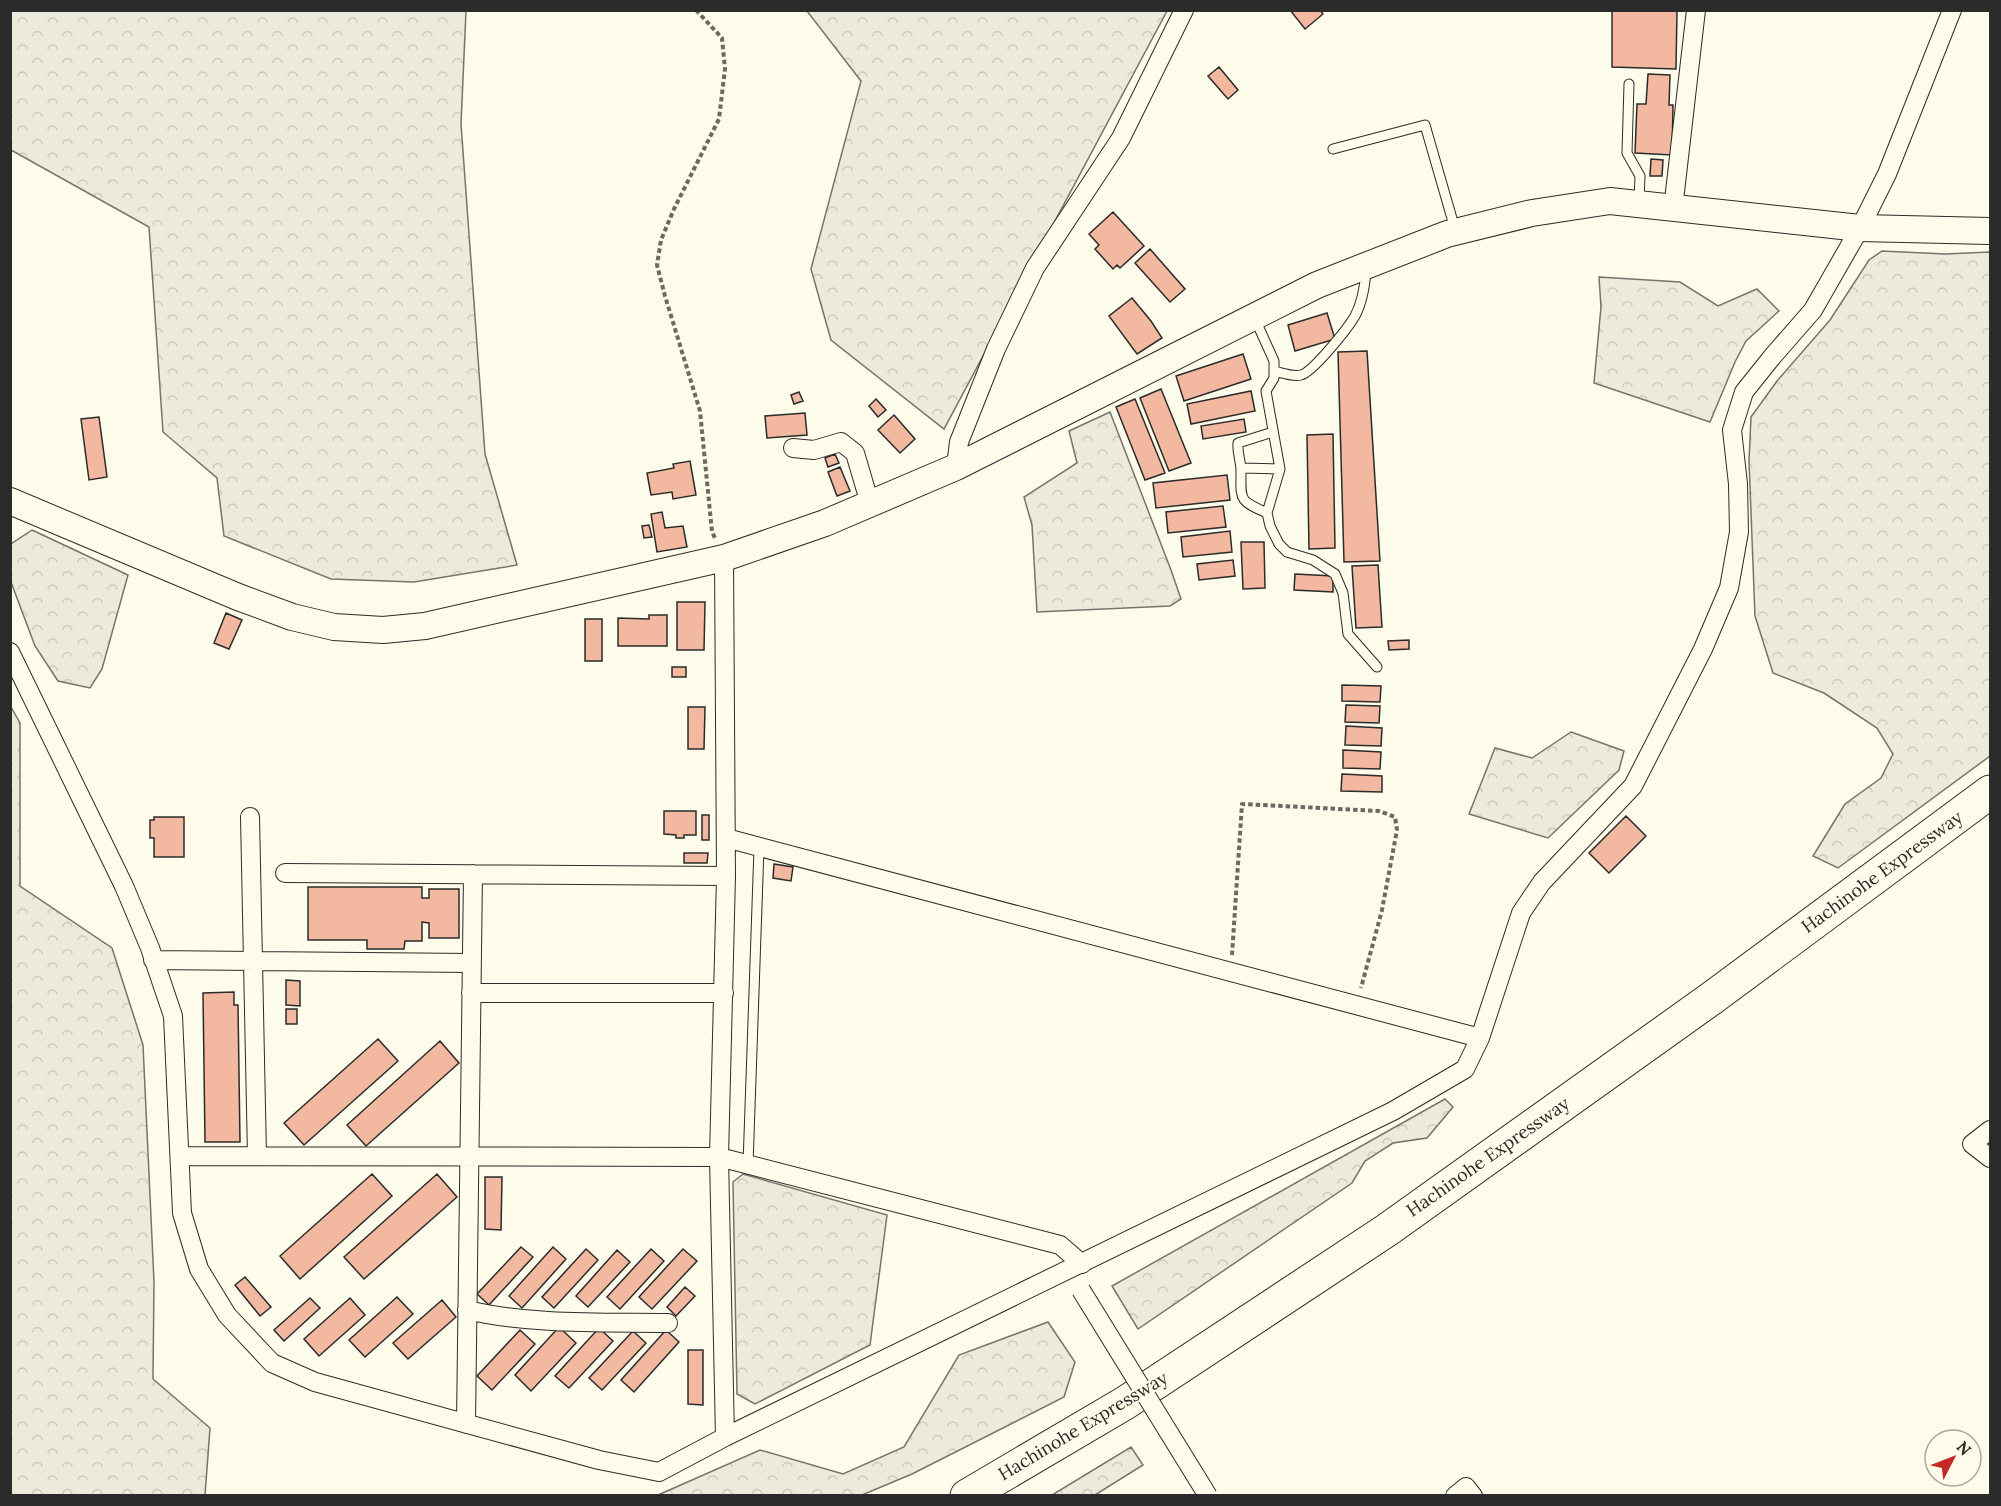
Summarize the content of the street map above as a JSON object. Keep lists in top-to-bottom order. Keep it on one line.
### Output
{"streets":{"highway":["Hachinohe Expressway"]},"north":"top right"}
